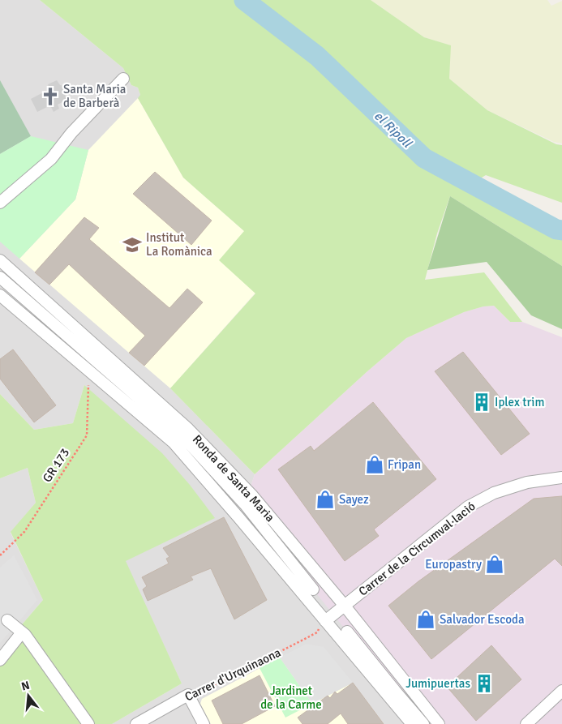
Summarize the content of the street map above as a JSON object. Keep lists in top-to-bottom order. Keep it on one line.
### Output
{"streets":{"street":["Ronda de Santa Maria","Carrer de la Circumval·lació","Carrer d'Urquinaona"],"path":["GR 173"]},"crossings":[["GR 173","Ronda de Santa Maria"],["Ronda de Santa Maria","Carrer de la Circumval·lació"],["Ronda de Santa Maria","Carrer d'Urquinaona"],["Carrer de la Circumval·lació","Carrer d'Urquinaona"]],"water":["el Ripoll"],"parks":["Jardinet de la Carme"],"places":{"church":["Santa Maria de Barberà"],"school or university":["Institut La Romànica"],"building":["Iplex trim","Jumipuertas"],"shop":["Fripan","Sayez","Europastry","Salvador Escoda"]},"north":"top"}
